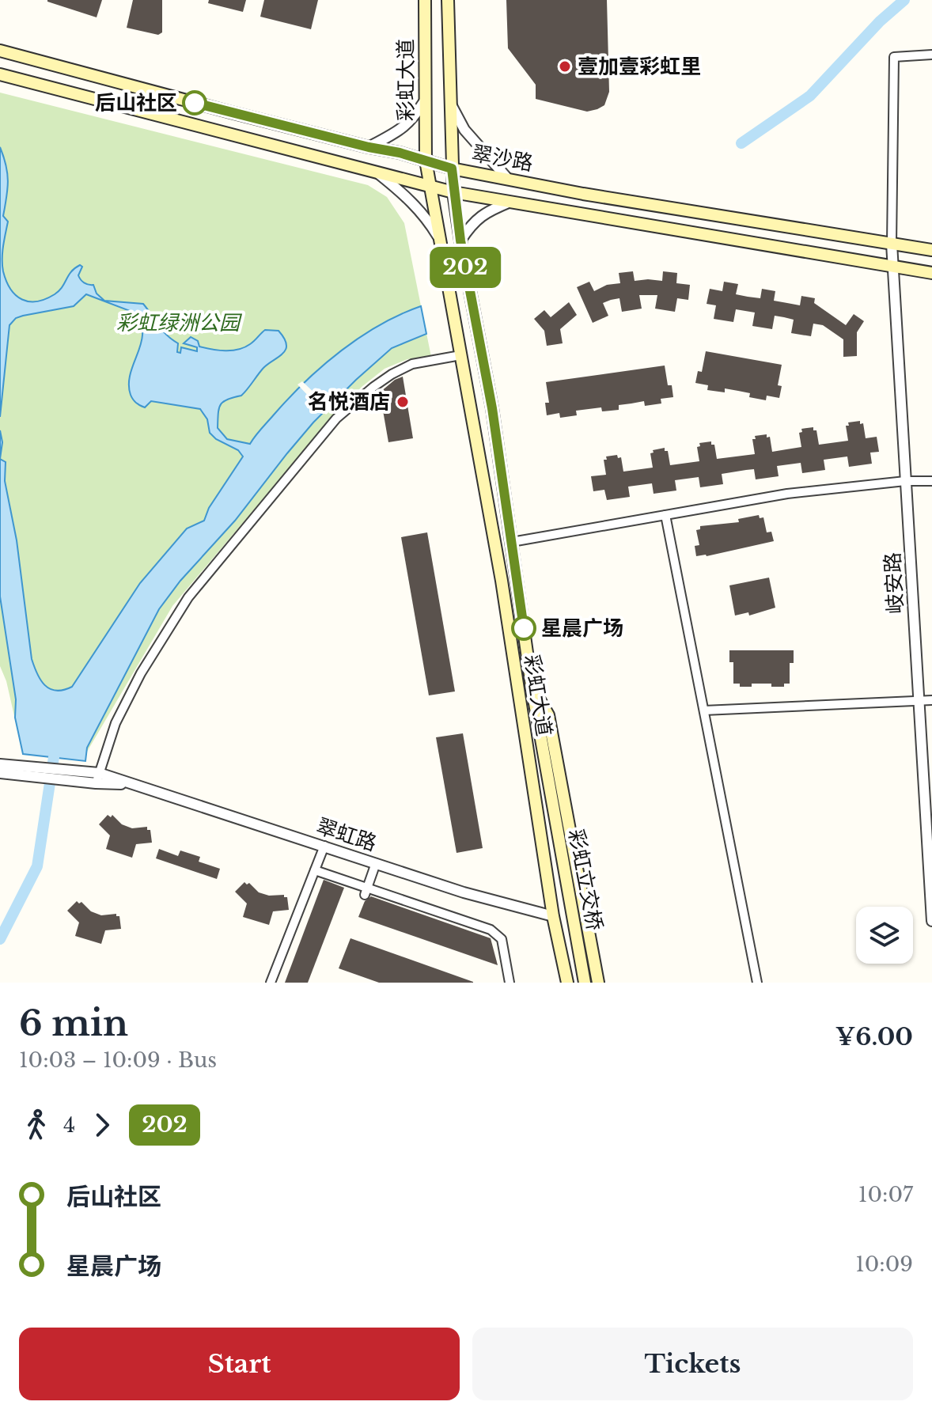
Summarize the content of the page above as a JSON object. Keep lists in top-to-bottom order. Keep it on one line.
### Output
{"streets":{"main road":["彩虹大道","翠沙路","彩虹立交桥"],"street":["岐安路","翠虹路"]},"crossings":[["彩虹大道","翠沙路"],["彩虹大道","翠虹路"],["彩虹大道","彩虹立交桥"],["翠沙路","岐安路"]],"parks":["彩虹绿洲公园"],"places":["壹加壹彩虹里","后山社区","名悦酒店","星晨广场"],"lines":["bus line 202"],"page":{"on_map":"202","heading":["6 min","10:03 – 10:09 · Bus","¥6.00"],"legs":["4","202"],"list":[{"name":"后山社区","value":"10:07"},{"name":"星晨广场","value":"10:09"}],"buttons":["Start","Tickets"]}}
